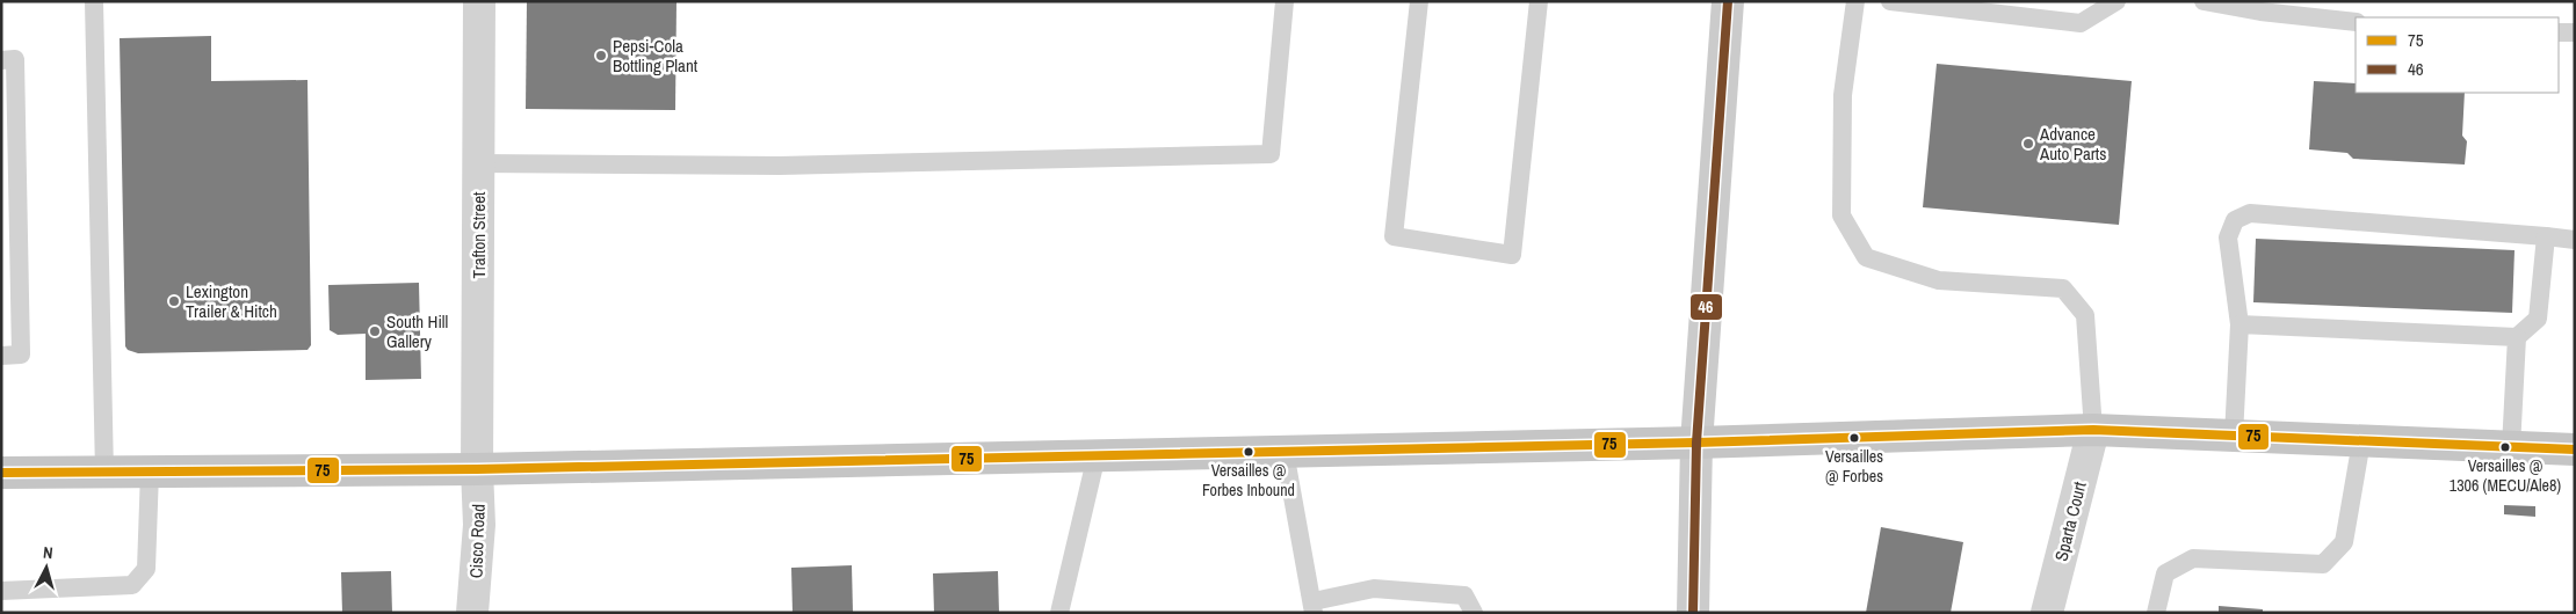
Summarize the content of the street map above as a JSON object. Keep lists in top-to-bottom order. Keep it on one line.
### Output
{"streets":{"street":["Trafton Street","Sparta Court","Cisco Road"]},"crossings":[["Trafton Street","Cisco Road"]],"places":["Pepsi-Cola Bottling Plant","Advance Auto Parts","Lexington Trailer & Hitch","South Hill Gallery","Versailles @ Forbes","Versailles @ 1306 (MECU/Ale8)","Versailles @ Forbes Inbound"],"lines":["transit line 46","transit line 75"],"legend":["75","46"],"north":"top"}
